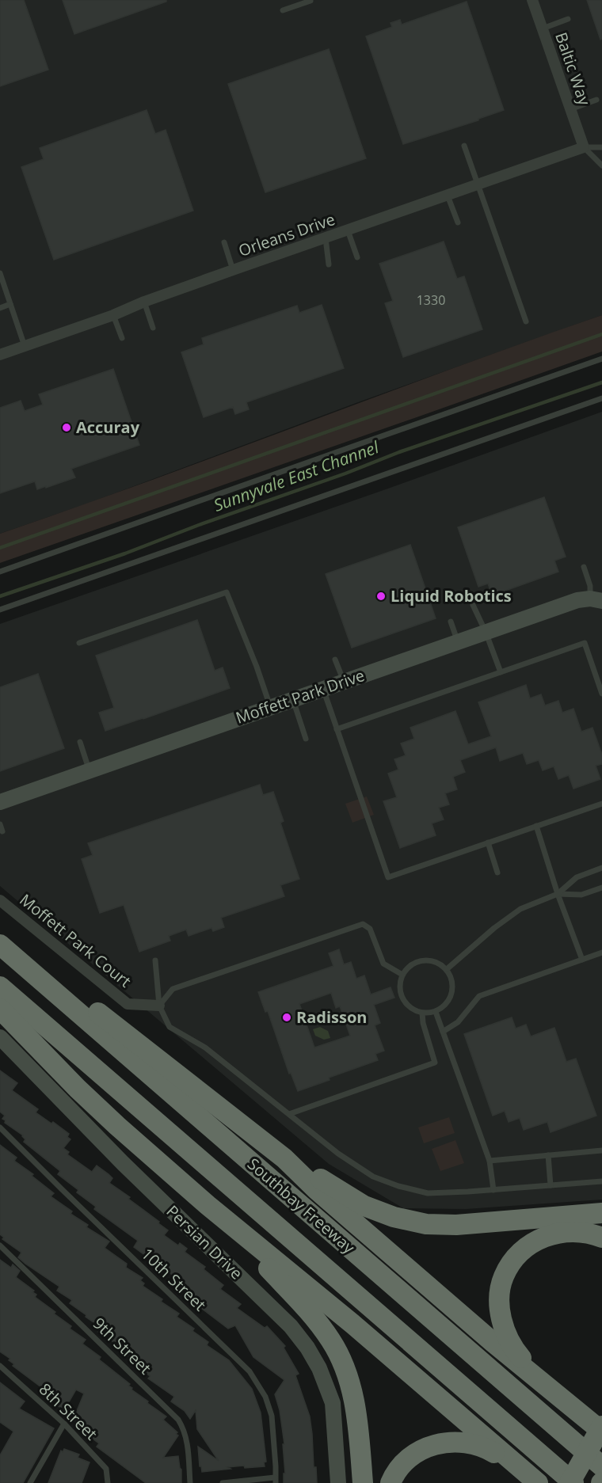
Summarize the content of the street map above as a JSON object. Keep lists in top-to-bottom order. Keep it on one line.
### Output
{"streets":{"highway":["Southbay Freeway"],"street":["Baltic Way","Orleans Drive","Moffett Park Drive","Moffett Park Court","Persian Drive"],"lane":["10th Street","9th Street","8th Street"]},"crossings":[["Baltic Way","Orleans Drive"]],"water":["Sunnyvale East Channel"],"places":["Accuray","Liquid Robotics","Radisson"],"house_numbers":["1330"]}
